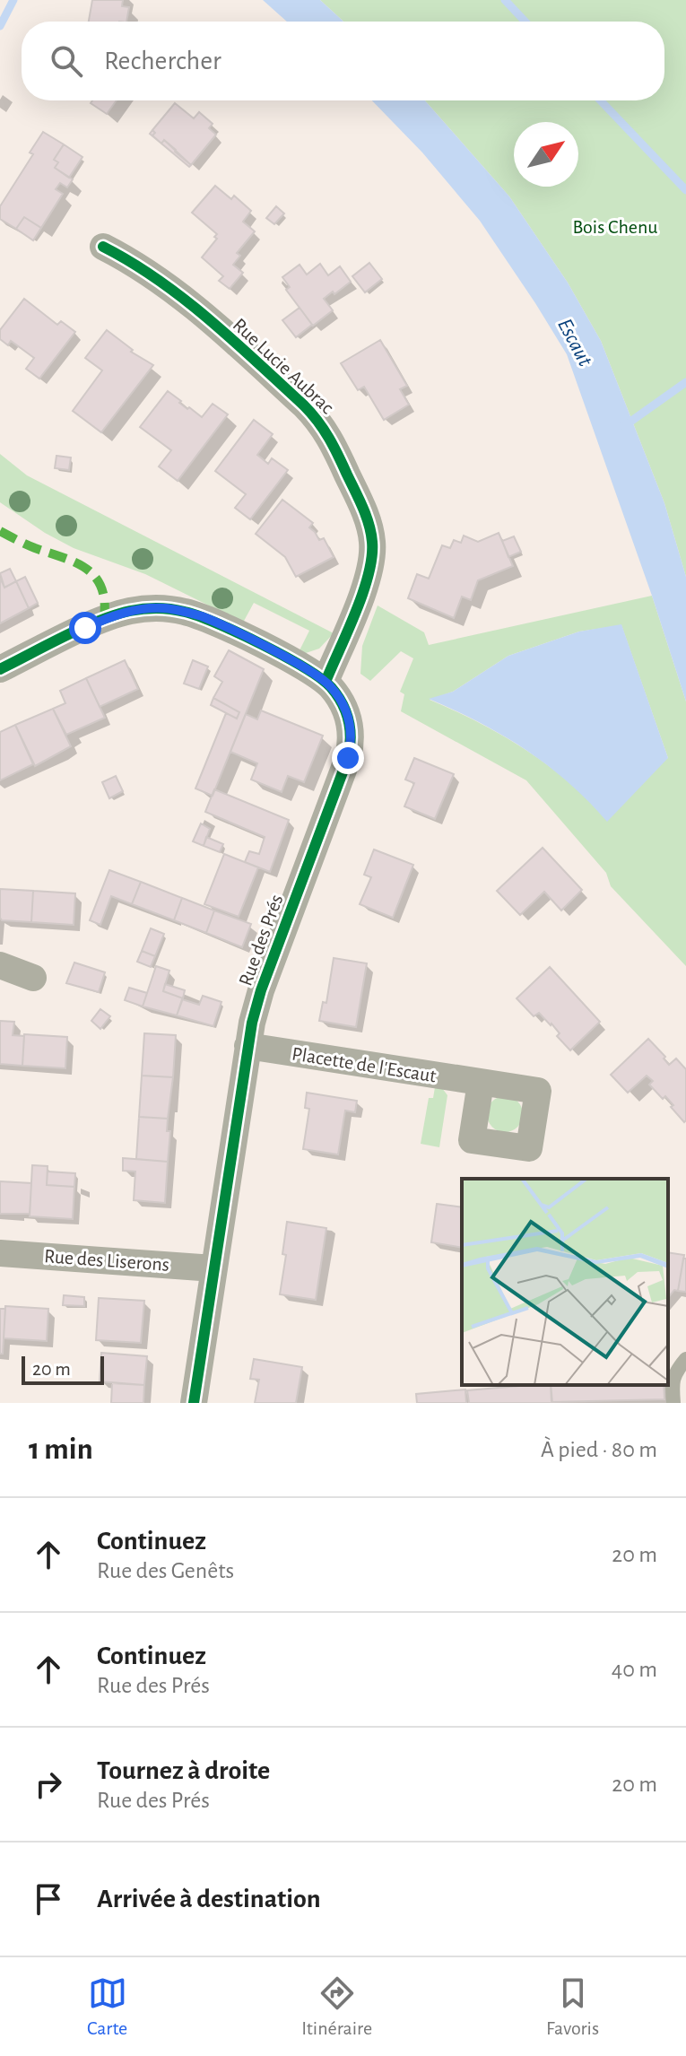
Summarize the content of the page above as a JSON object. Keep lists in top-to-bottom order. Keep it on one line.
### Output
{"streets":{"street":["Rue Lucie Aubrac","Rue des Prés","Placette de l'Escaut","Rue des Liserons"]},"crossings":[["Rue Lucie Aubrac","Rue des Prés"],["Rue des Prés","Placette de l'Escaut"],["Rue des Prés","Rue des Liserons"]],"water":["Escaut"],"parks":["Bois Chenu"],"scale_bar":"20 m","north":"top right","page":{"search":"Rechercher","scale":"20 m","heading":["1 min","À pied · 80 m"],"list":[["Continuez","Rue des Genêts","20 m"],["Continuez","Rue des Prés","40 m"],["Tournez à droite","Rue des Prés","20 m"],"Arrivée à destination"],"nav":["Carte","Itinéraire","Favoris"]}}
